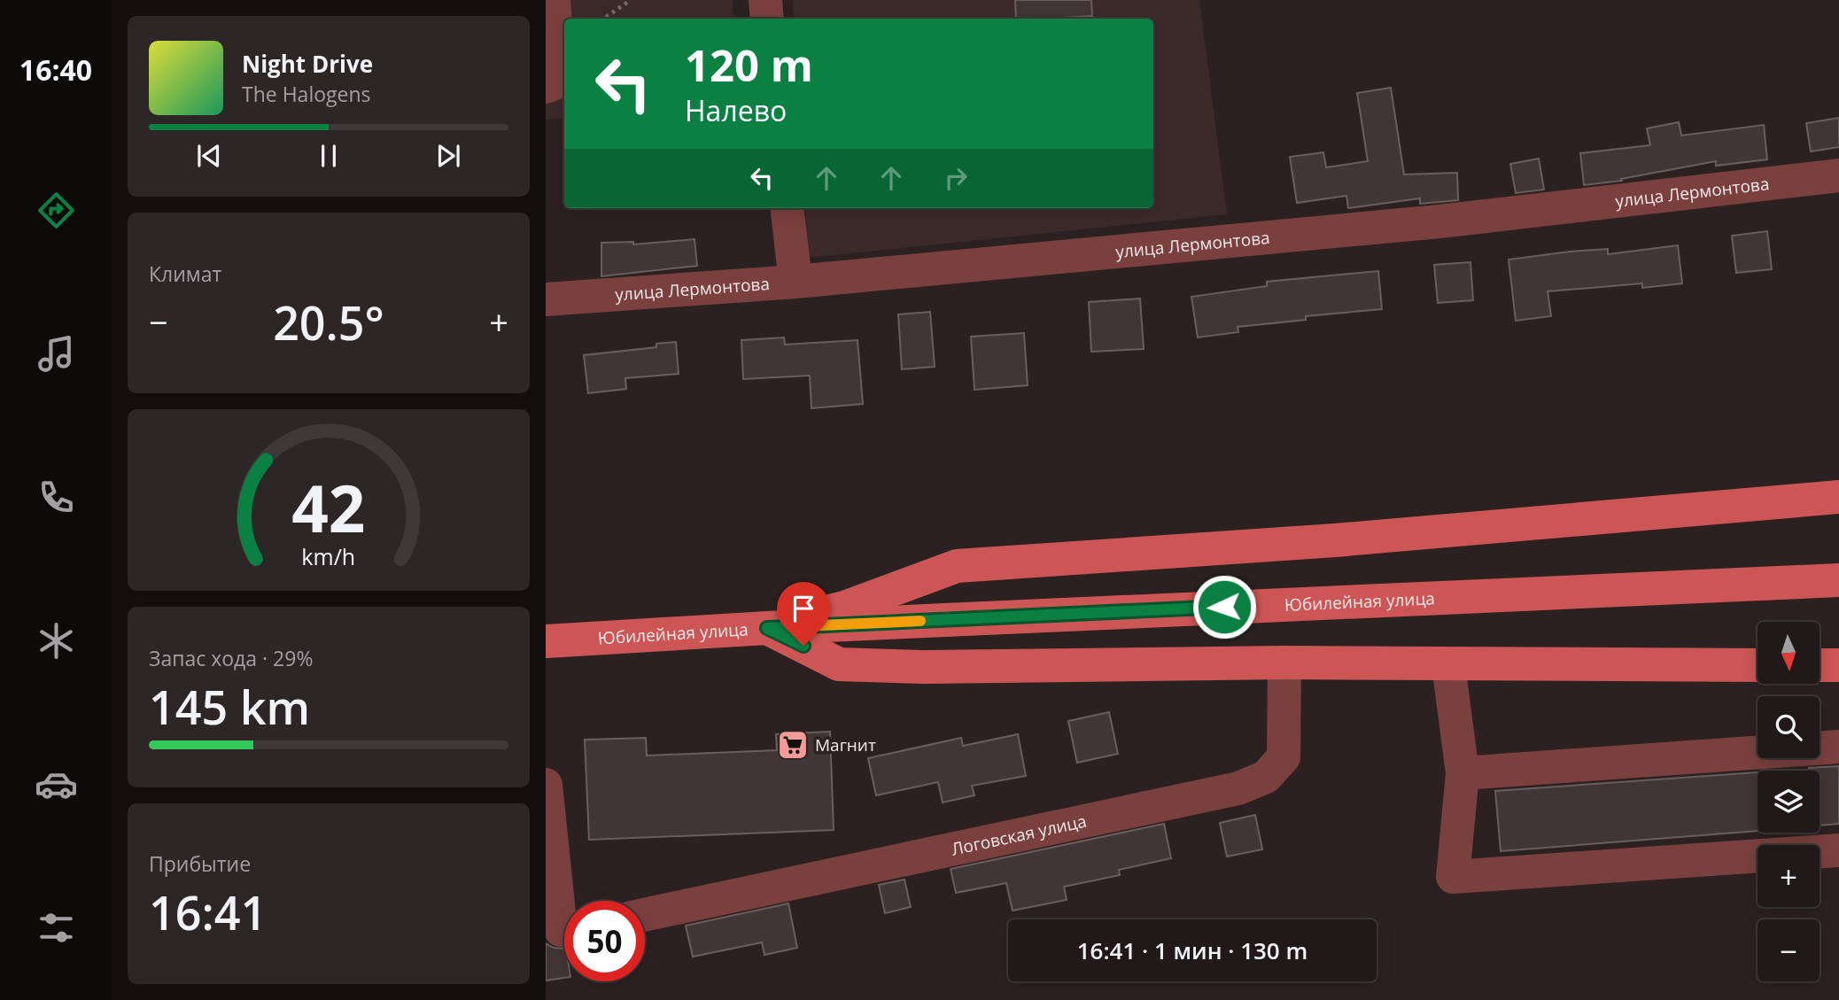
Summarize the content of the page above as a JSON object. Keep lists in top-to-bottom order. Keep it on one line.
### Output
{"streets":{"main road":["Юбилейная улица"],"street":["улица Лермонтова","Логовская улица"]},"places":{"supermarket":["Магнит"]},"north":"bottom","page":{"tabs":"16:40","turn":["120 m","Налево"],"song":["Night Drive","The Halogens"],"tile":["Климат",["Запас хода · 29%","145 km"],["Прибытие","16:41"]],"heat":["−","20.5°","+"],"map_buttons":["+","−"],"limit":"50","trip":"16:41 · 1 мин · 130 m","gauge":["42","km/h"]}}
